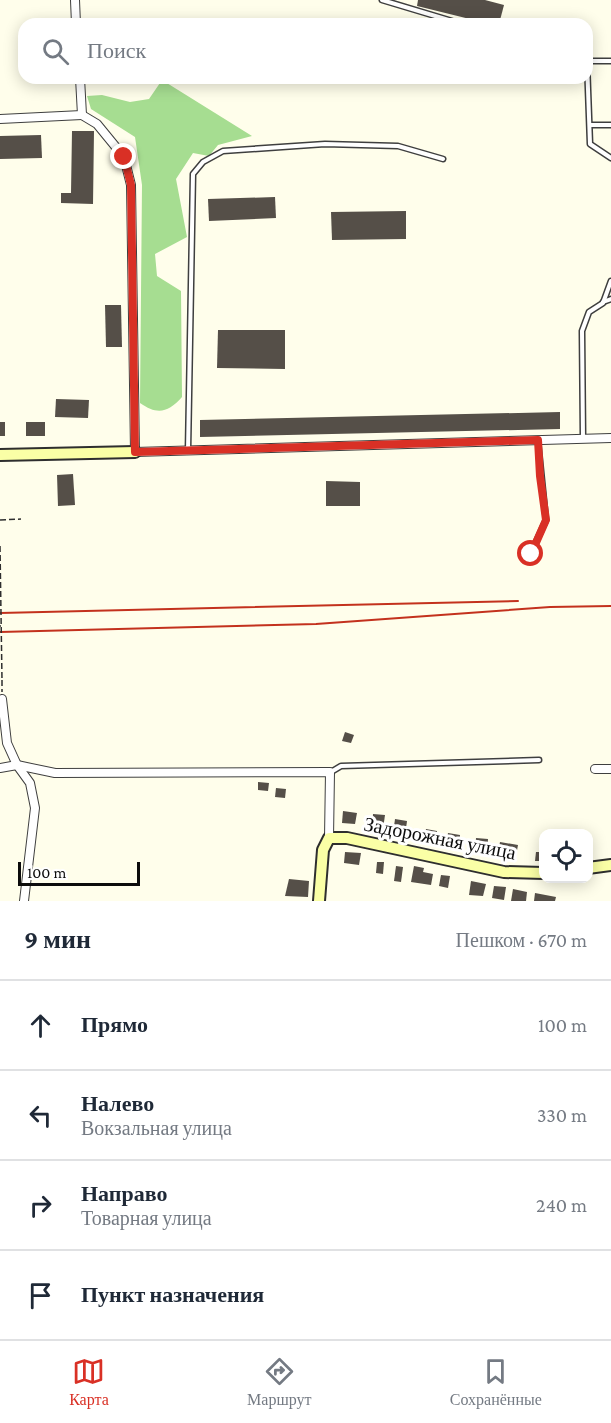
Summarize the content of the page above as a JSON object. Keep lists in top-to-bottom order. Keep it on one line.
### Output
{"streets":{"street":["Задорожная улица"]},"scale_bar":"100 m","page":{"search":"Поиск","scale":"100 m","heading":["9 мин","Пешком · 670 m"],"list":[["Прямо","100 m"],["Налево","Вокзальная улица","330 m"],["Направо","Товарная улица","240 m"],"Пункт назначения"],"nav":["Карта","Маршрут","Сохранённые"]}}
